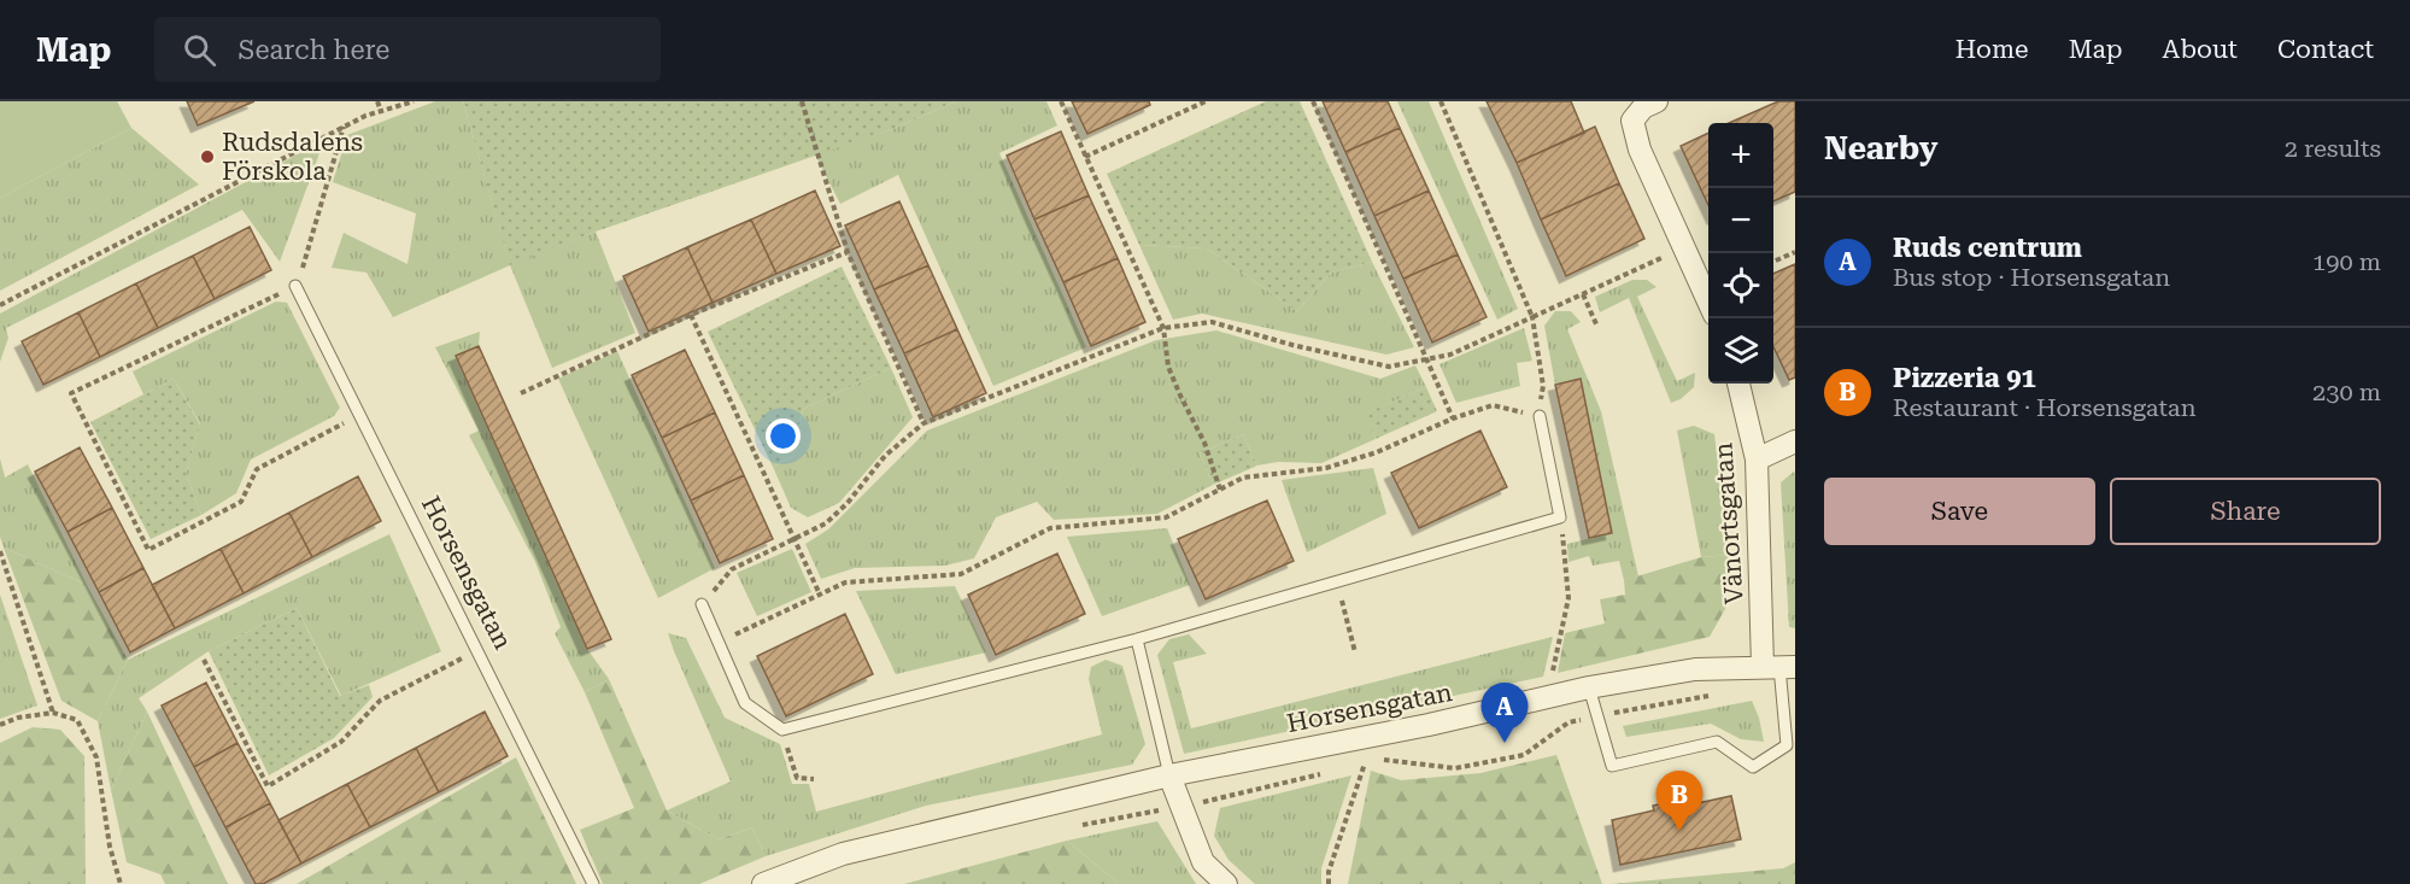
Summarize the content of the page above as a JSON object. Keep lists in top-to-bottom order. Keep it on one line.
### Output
{"streets":{"street":["Vänortsgatan","Horsensgatan"]},"crossings":[["Vänortsgatan","Horsensgatan"]],"places":["Rudsdalens Förskola"],"page":{"header":"Map","search":"Search here","nav":["Home","Map","About","Contact"],"heading":["Nearby","2 results"],"map_buttons":["+","−"],"list":[{"mark":"A","name":"Ruds centrum","note":"Bus stop · Horsensgatan","value":"190 m"},{"mark":"B","name":"Pizzeria 91","note":"Restaurant · Horsensgatan","value":"230 m"}],"buttons":["Save","Share"],"pins":["A","B"]}}
